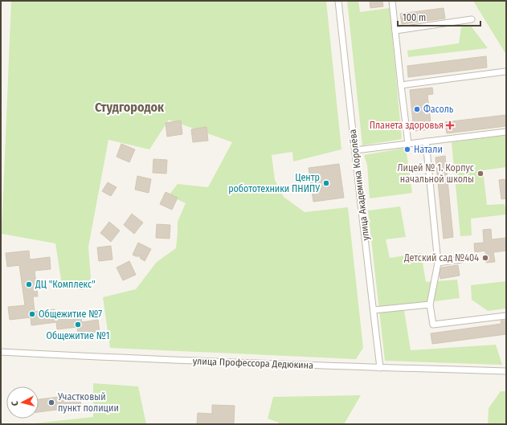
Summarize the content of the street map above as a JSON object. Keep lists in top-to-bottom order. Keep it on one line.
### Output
{"streets":{"street":["улица Академика Королёва","улица Профессора Дедюкина"]},"crossings":[["улица Академика Королёва","улица Профессора Дедюкина"]],"districts":["Студгородок"],"places":{"other":["Фасоль","Натали","Лицей № 1. Корпус начальной школы","Центр робототехники ПНИПУ","Детский сад №404","ДЦ \"Комплекс\"","Общежитие №7","Общежитие №1","Участковый пункт полиции"],"health":["Планета здоровья"]},"scale_bar":"100 m","north":"left"}
